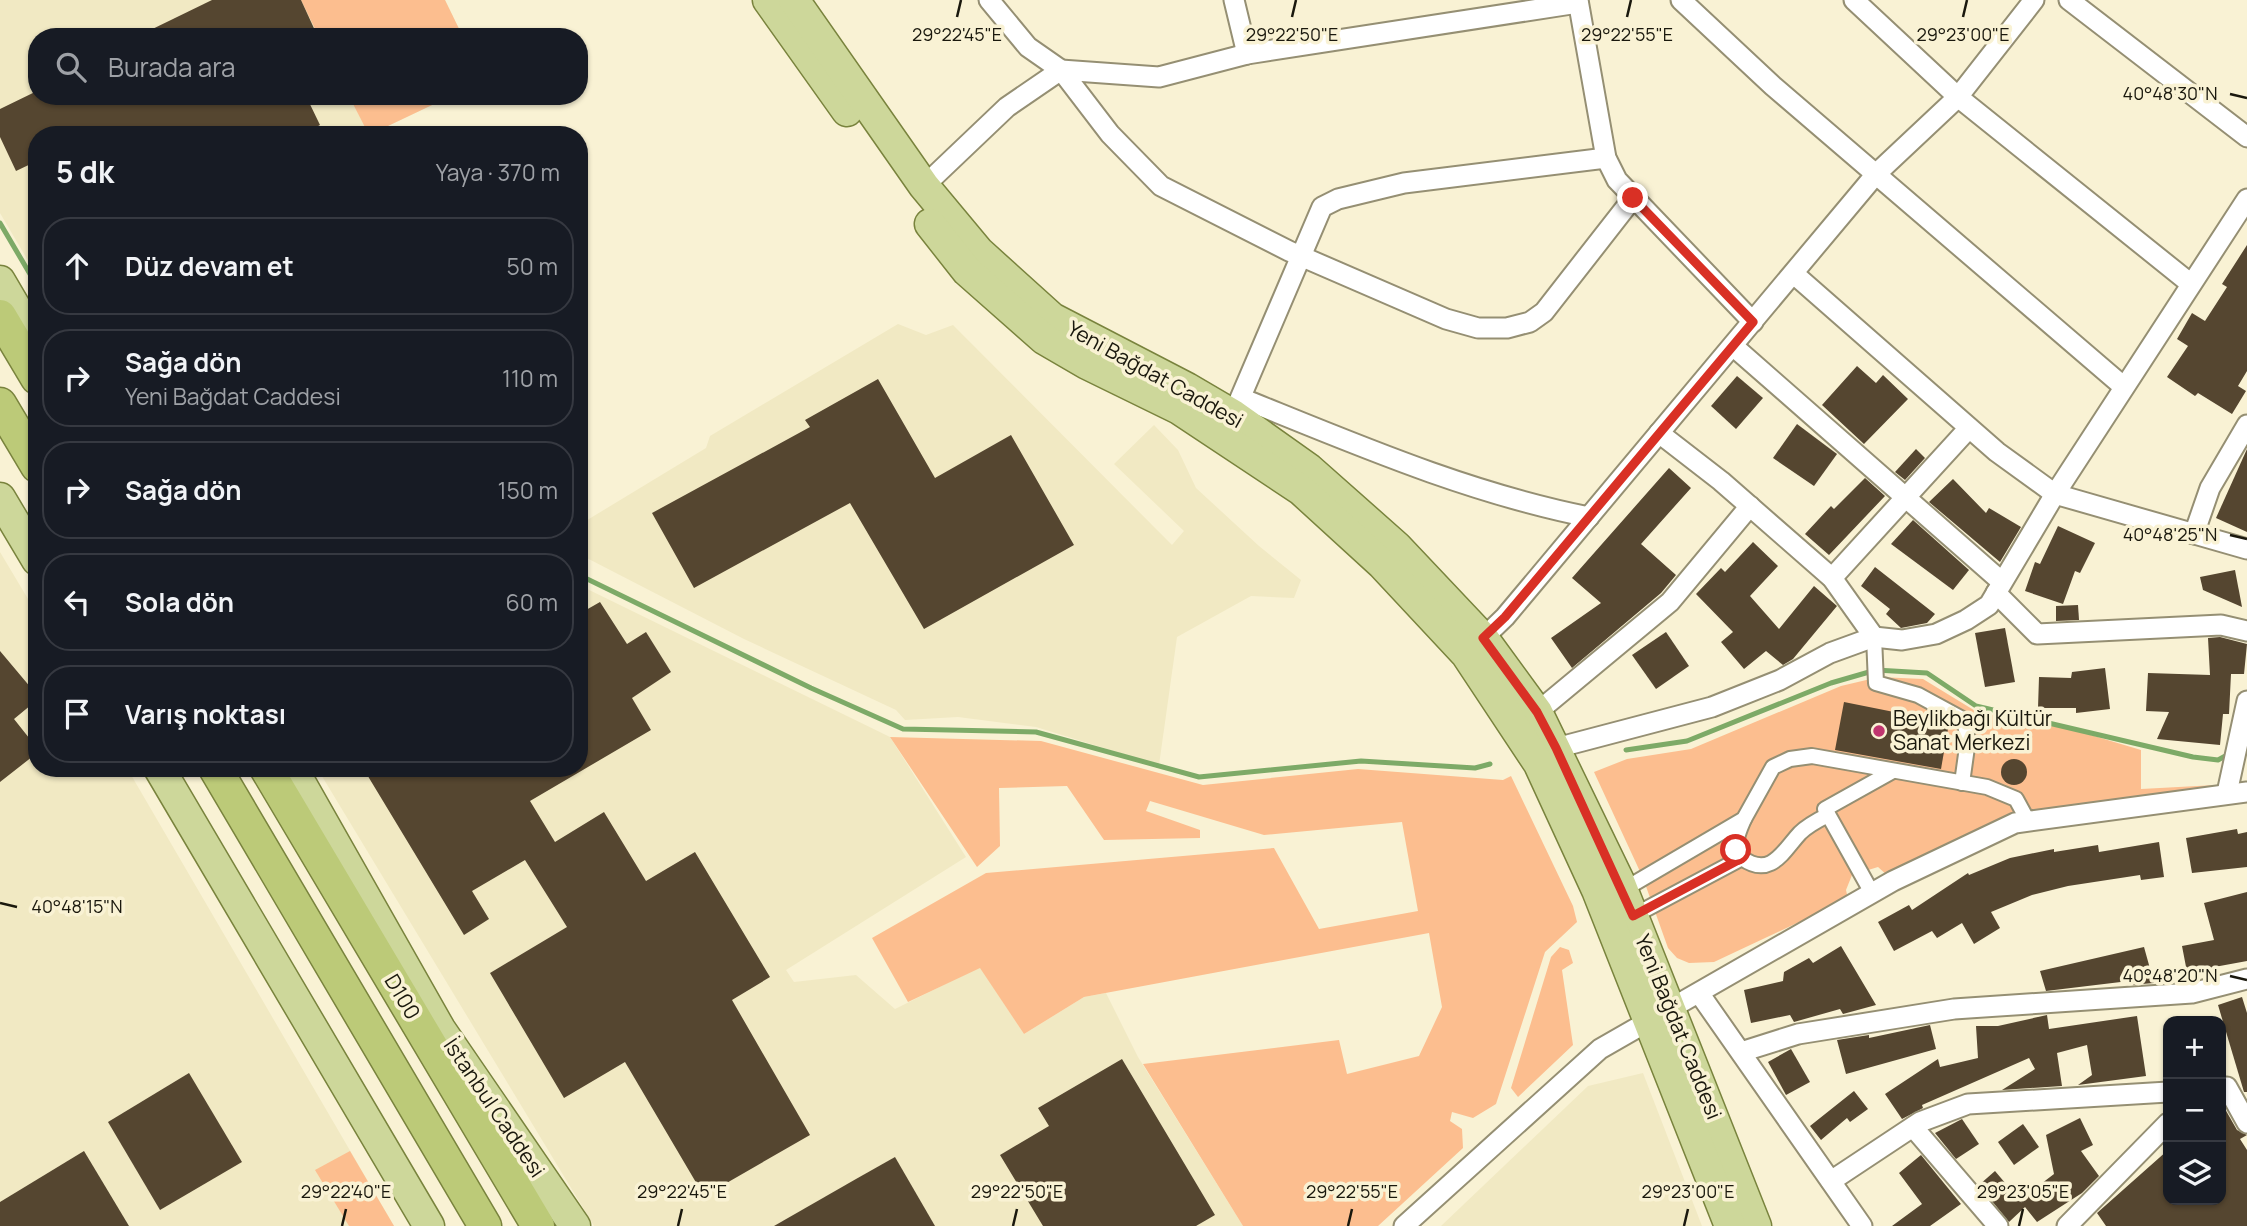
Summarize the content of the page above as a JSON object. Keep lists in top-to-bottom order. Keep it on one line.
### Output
{"streets":{"highway":["D100"],"main road":["Yeni Bağdat Caddesi","İstanbul Caddesi"]},"places":["Beylikbağı Kültür Sanat Merkezi"],"page":{"search":"Burada ara","heading":["5 dk","Yaya · 370 m"],"list":[["Düz devam et","50 m"],["Sağa dön","Yeni Bağdat Caddesi","110 m"],["Sağa dön","150 m"],["Sola dön","60 m"],"Varış noktası"],"map_buttons":["+","−"]},"coordinates":["29°22'45\"E","29°22'50\"E","29°22'55\"E","29°23'00\"E","40°48'30\"N","40°48'25\"N","40°48'15\"N","40°48'20\"N","29°22'40\"E","29°23'05\"E"]}
